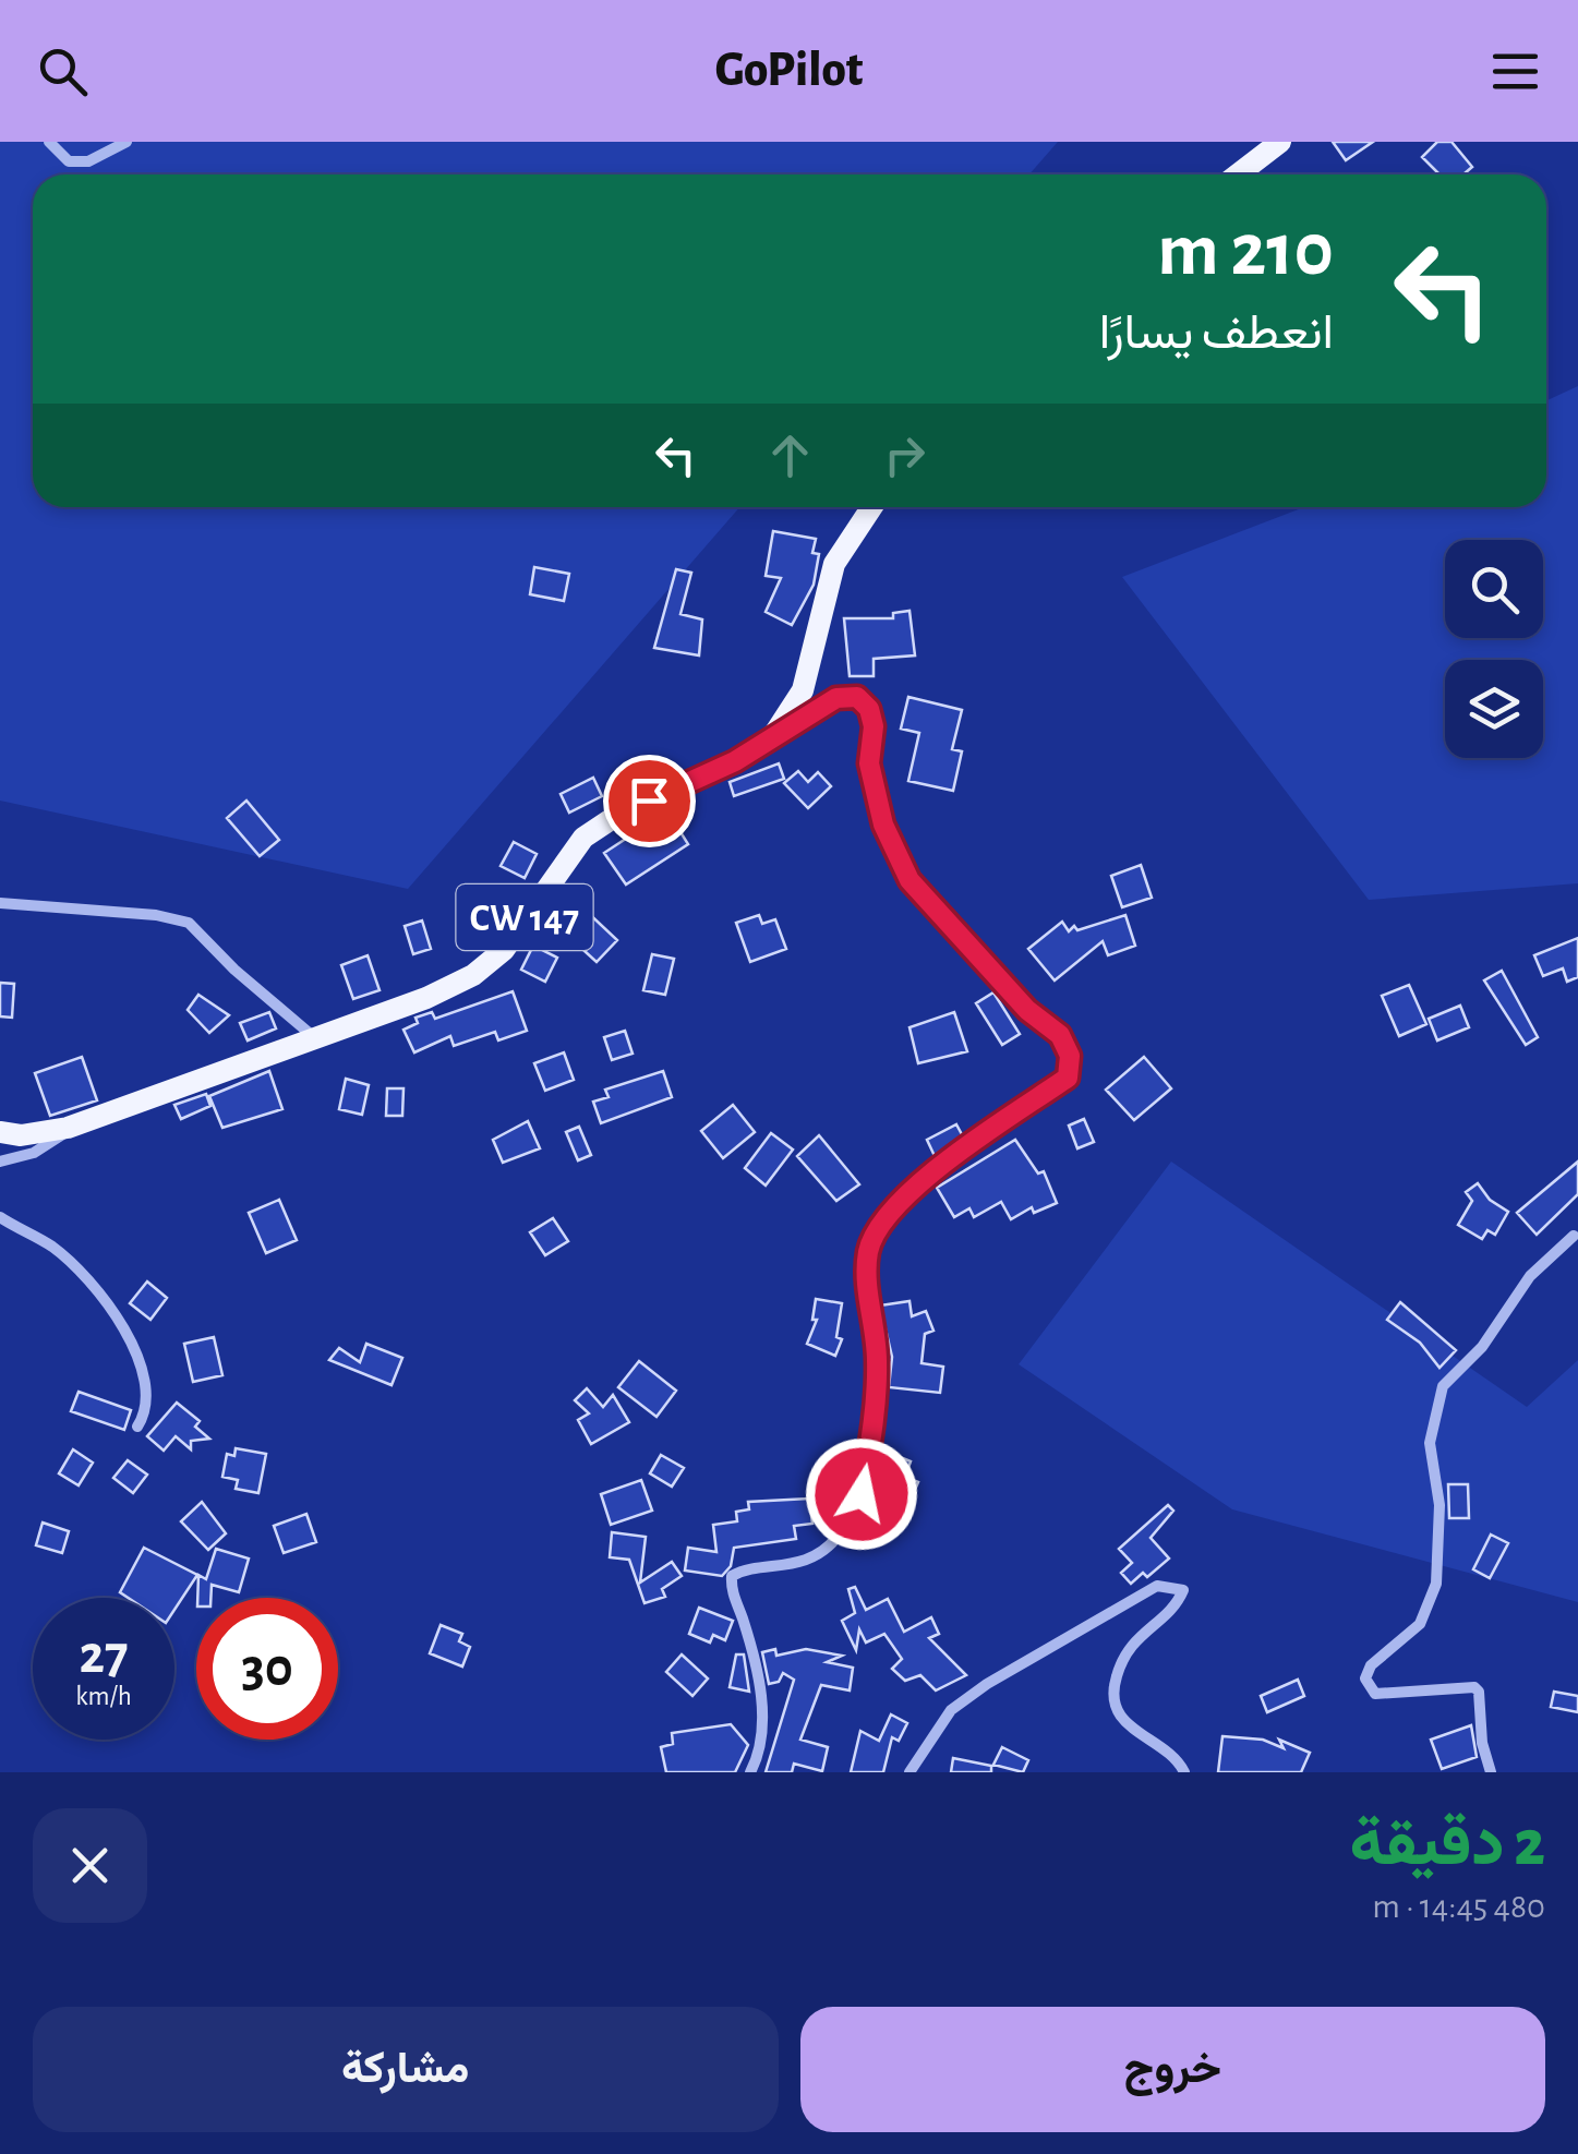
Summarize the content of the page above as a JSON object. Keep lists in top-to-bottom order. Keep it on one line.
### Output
{"streets":{"main road":["CW 147"]},"page":{"header":"GoPilot","turn":["210 m","انعطف يسارًا"],"speed":"27 km/h","limit":"30","heading":["2 دقيقة","480 m · 14:45"],"buttons":["خروج","مشاركة"]}}
